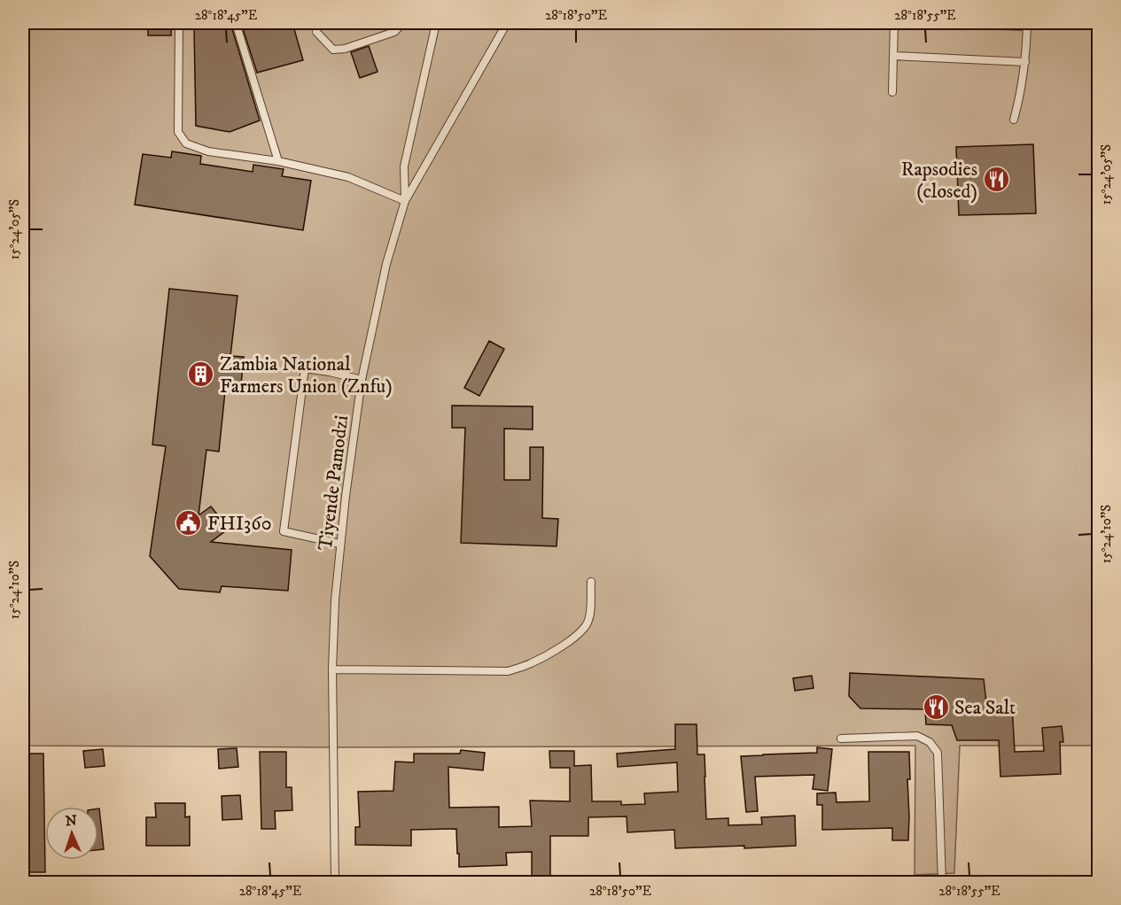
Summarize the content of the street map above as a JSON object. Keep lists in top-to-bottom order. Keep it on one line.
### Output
{"streets":{"lane":["Tiyende Pamodzi"]},"places":{"restaurant":["Rapsodies (closed)","Sea Salt"],"building":["Zambia National Farmers Union (Znfu)"],"public building":["FHI360"]},"north":"top","coordinates":["28°18'45\"E","28°18'50\"E","28°18'55\"E","15°24'05\"S","15°24'10\"S"]}
